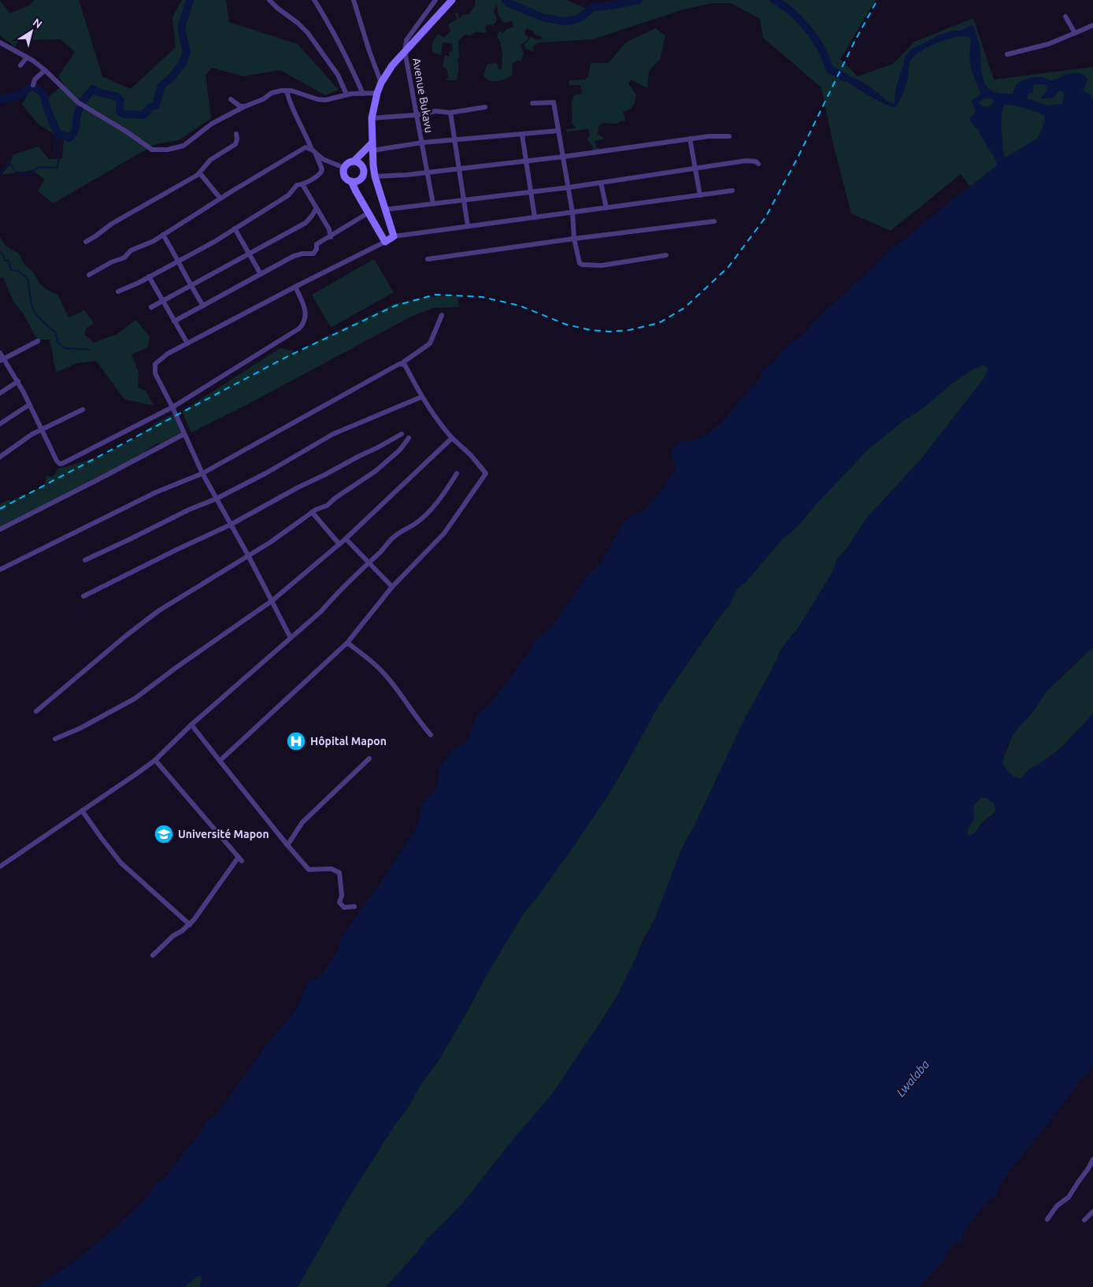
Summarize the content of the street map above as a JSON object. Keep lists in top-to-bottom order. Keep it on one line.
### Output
{"streets":{"street":["Avenue Bukavu"]},"water":["Lwalaba"],"places":{"hospital":["Hôpital Mapon"],"school or university":["Université Mapon"]},"north":"top right"}
